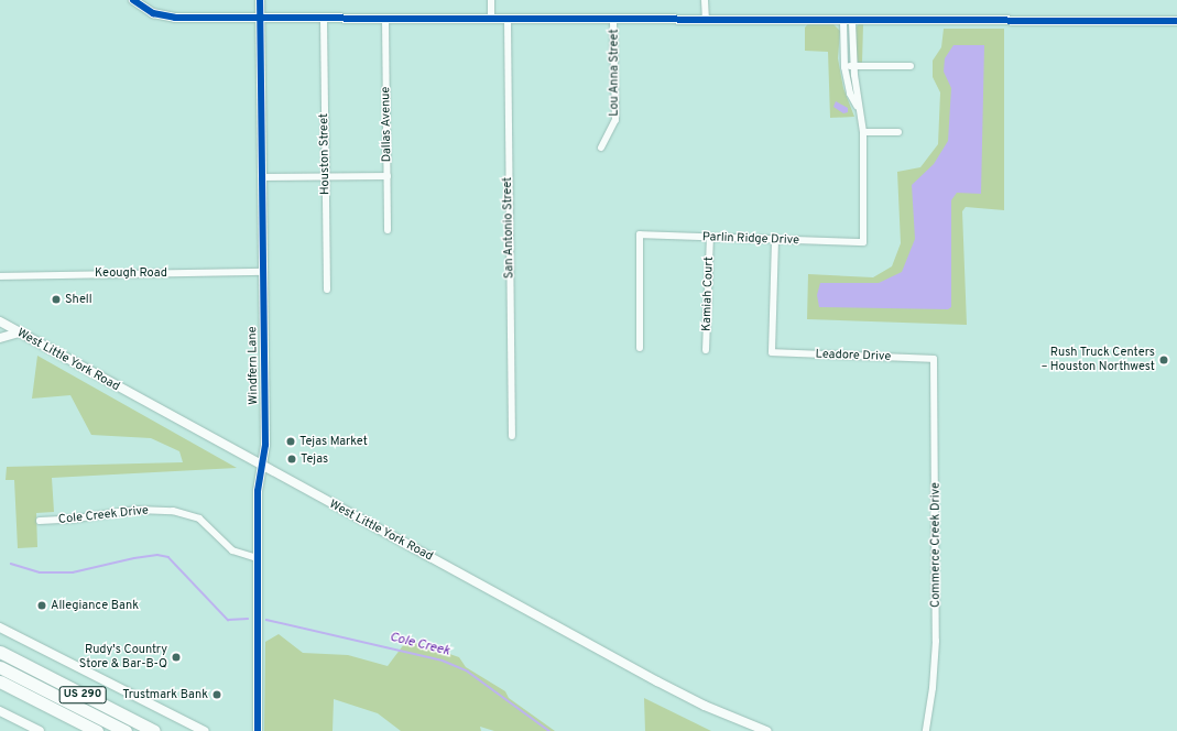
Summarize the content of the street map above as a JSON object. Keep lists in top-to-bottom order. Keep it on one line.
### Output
{"streets":{"highway":["US 290"],"street":["Lou Anna Street","Dallas Avenue","Houston Street","San Antonio Street","Parlin Ridge Drive","Keough Road","Kamiah Court","Leadore Drive","West Little York Road","Windfern Lane","Cole Creek Drive","Commerce Creek Drive"]},"crossings":[["Parlin Ridge Drive","Kamiah Court"],["Parlin Ridge Drive","Leadore Drive"],["Keough Road","Windfern Lane"],["Leadore Drive","Commerce Creek Drive"],["West Little York Road","Windfern Lane"],["Windfern Lane","Cole Creek Drive"]],"water":["Cole Creek"],"places":["Shell","Rush Truck Centers – Houston Northwest","Tejas Market","Tejas","Allegiance Bank","Rudy's Country Store & Bar-B-Q","Trustmark Bank"]}
